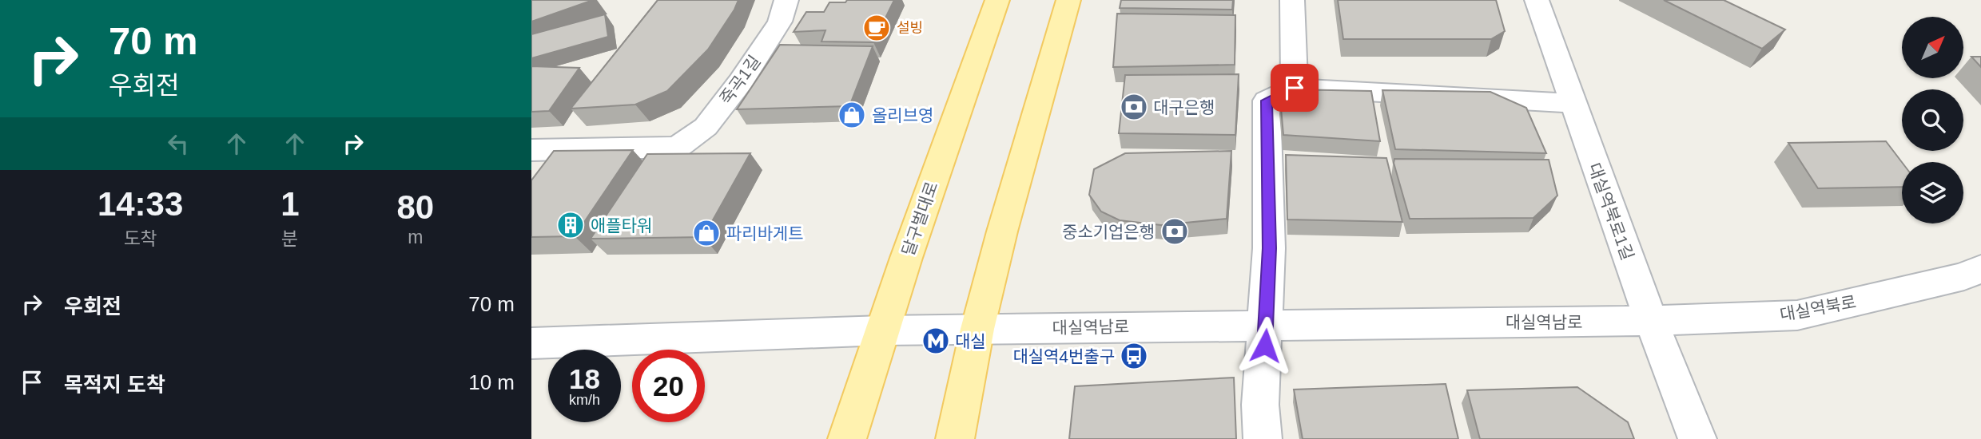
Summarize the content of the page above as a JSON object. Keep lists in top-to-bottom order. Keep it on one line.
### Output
{"streets":{"main road":["달구벌대로"],"street":["죽곡1길","대실역북로1길","대실역북로","대실역남로"]},"crossings":[["대실역북로1길","대실역북로"],["대실역북로1길","대실역남로"],["달구벌대로","대실역남로"],["대실역북로","대실역남로"]],"places":{"cafe":["설빙"],"bank":["대구은행","중소기업은행"],"shop":["올리브영","파리바게트"],"building":["애플타워"],"metro station":["대실"],"bus stop":["대실역4번출구"]},"north":"top right","page":{"turn":["70 m","우회전"],"eta":["14:33","도착","1","분","80","m"],"list":[{"name":"우회전","value":"70 m"},{"name":"목적지 도착","value":"10 m"}],"speed":"18 km/h","limit":"20"}}
